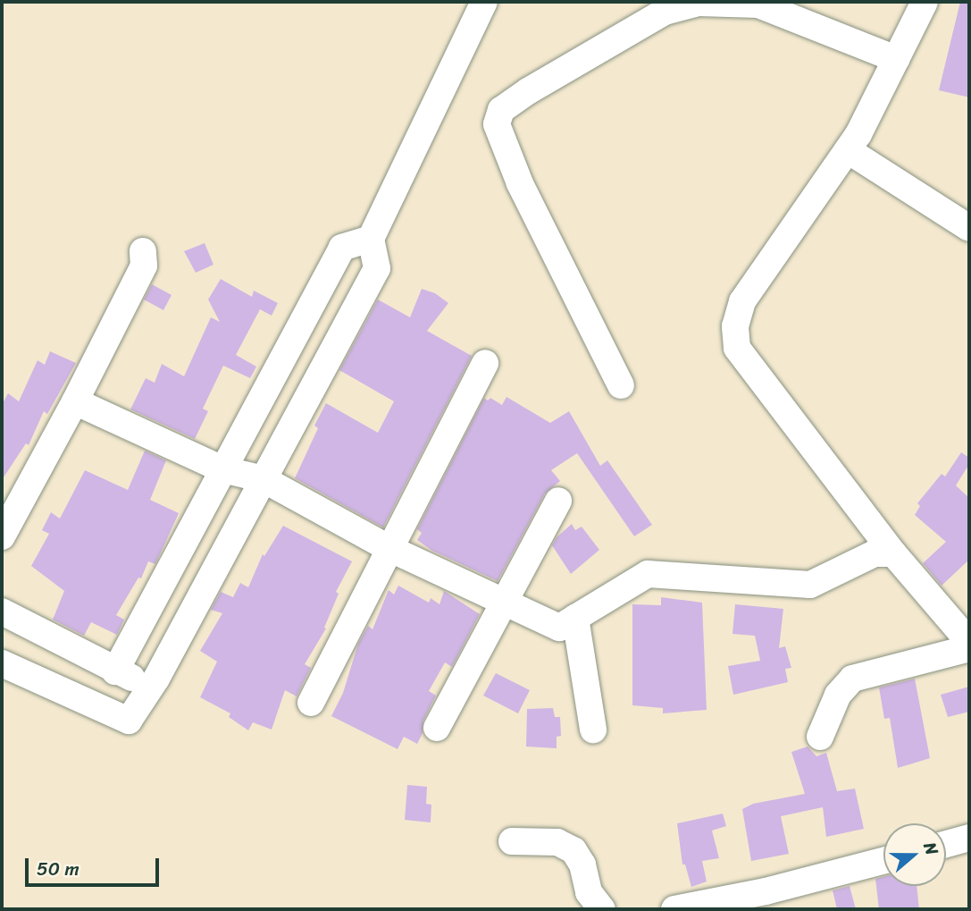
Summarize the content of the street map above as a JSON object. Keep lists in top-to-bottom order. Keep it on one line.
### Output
{"scale_bar":"50 m","north":"right"}
